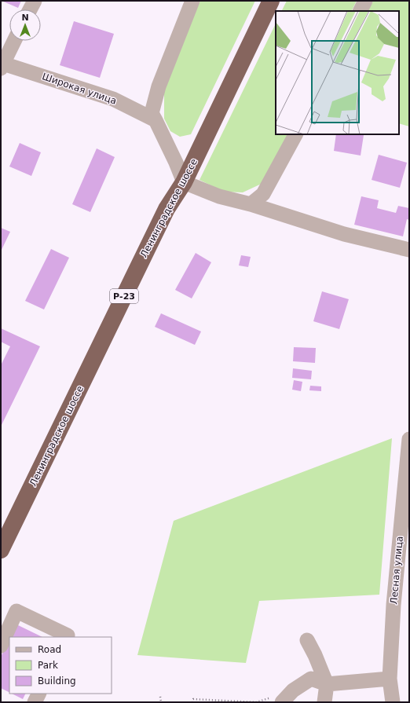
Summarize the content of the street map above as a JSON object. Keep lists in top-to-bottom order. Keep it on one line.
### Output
{"streets":{"highway":["Ленинградское шоссе","Р-23"],"street":["Широкая улица","Лесная улица"]},"legend":["Road","Park","Building"],"north":"top"}
